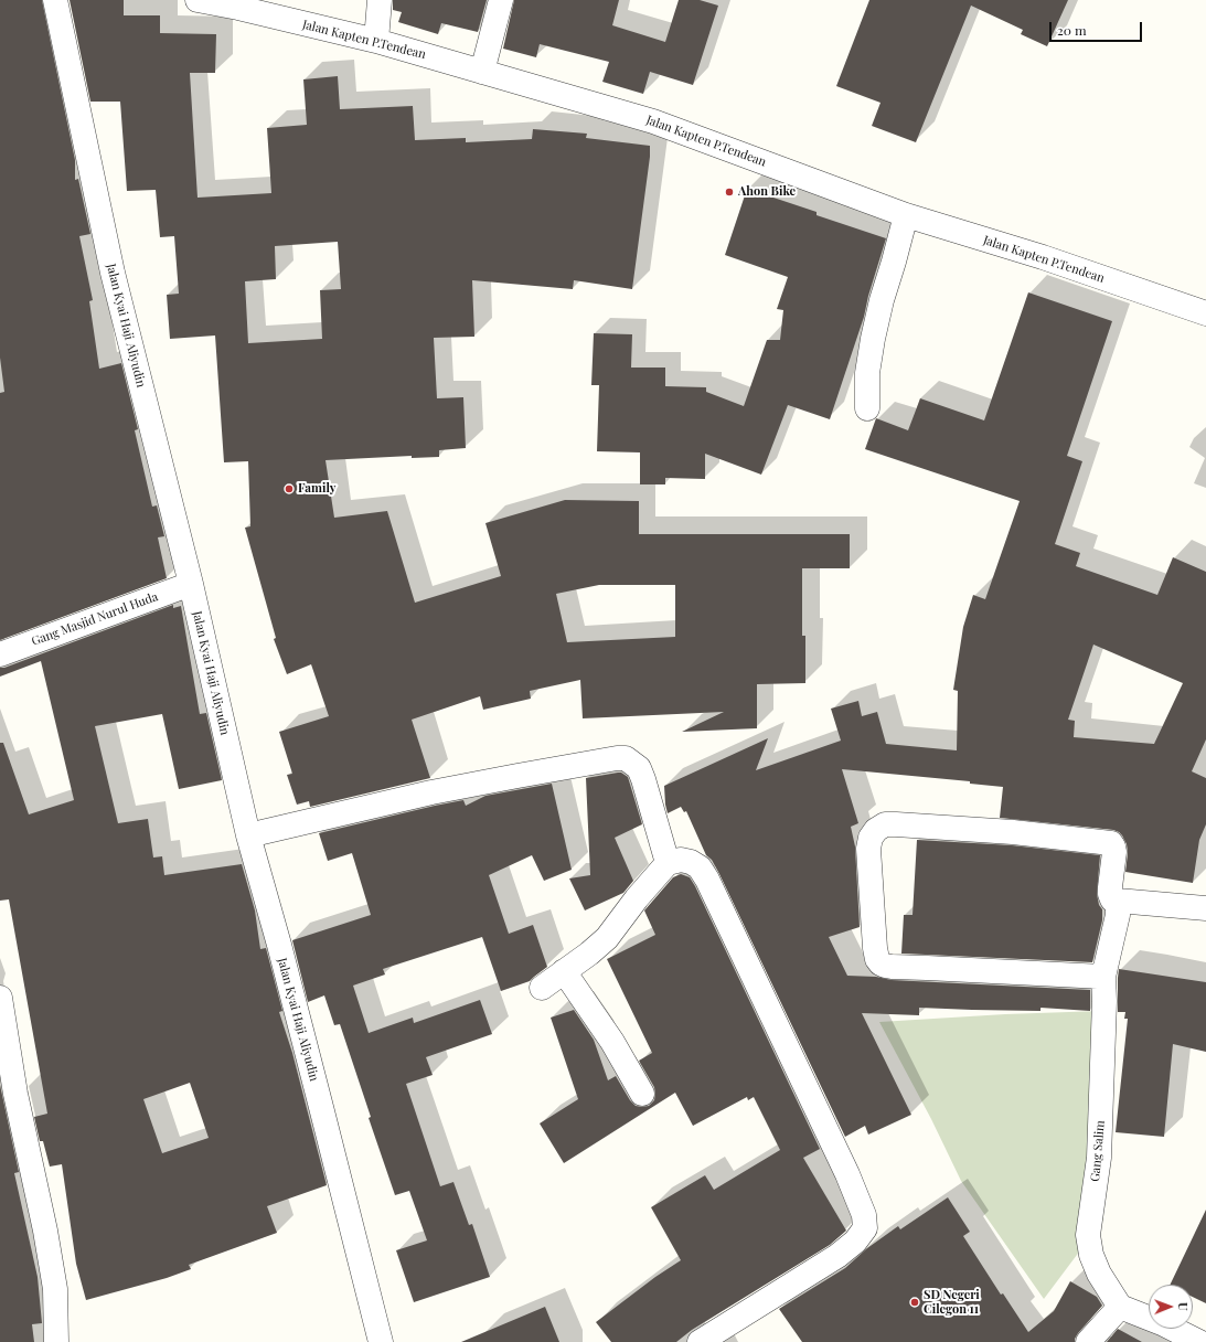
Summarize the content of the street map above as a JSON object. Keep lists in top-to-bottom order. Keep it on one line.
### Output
{"streets":{"street":["Jalan Kapten P.Tendean","Jalan Kyai Haji Aliyudin","Gang Masjid Nurul Huda","Gang Salim"]},"crossings":[["Jalan Kyai Haji Aliyudin","Gang Masjid Nurul Huda"]],"places":["Ahon Bike","Family","SD Negeri Cilegon 11"],"scale_bar":"20 m","north":"right"}
